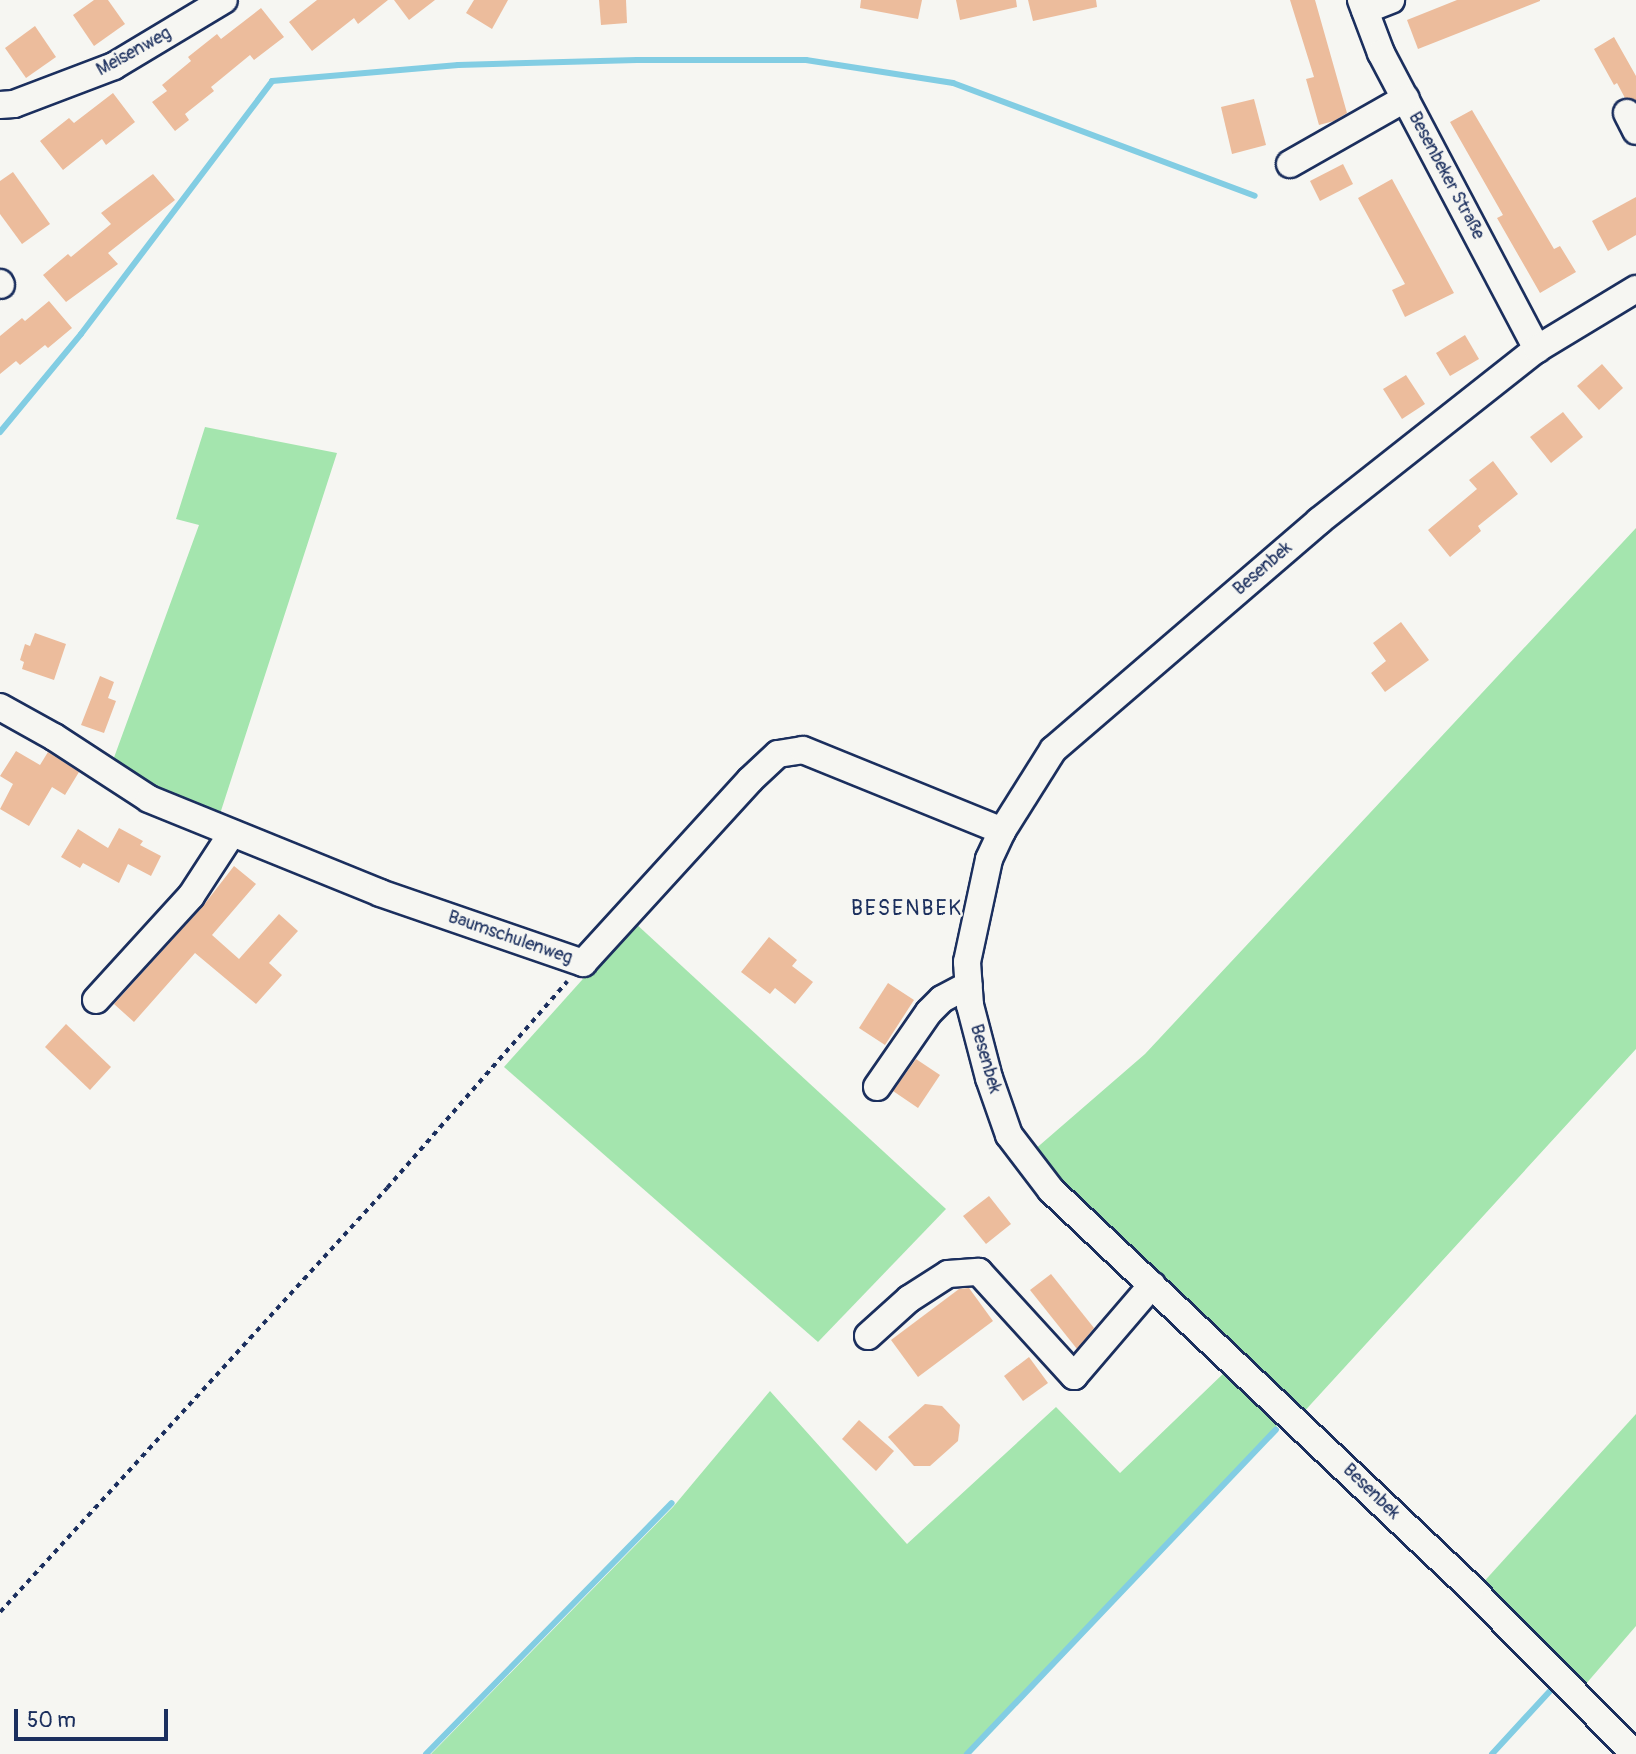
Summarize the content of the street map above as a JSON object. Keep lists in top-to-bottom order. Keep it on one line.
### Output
{"streets":{"street":["Meisenweg","Besenbeker Straße","Besenbek","Baumschulenweg"]},"crossings":[["Besenbeker Straße","Besenbek"],["Besenbek","Baumschulenweg"]],"districts":["BESENBEK"],"scale_bar":"50 m"}
